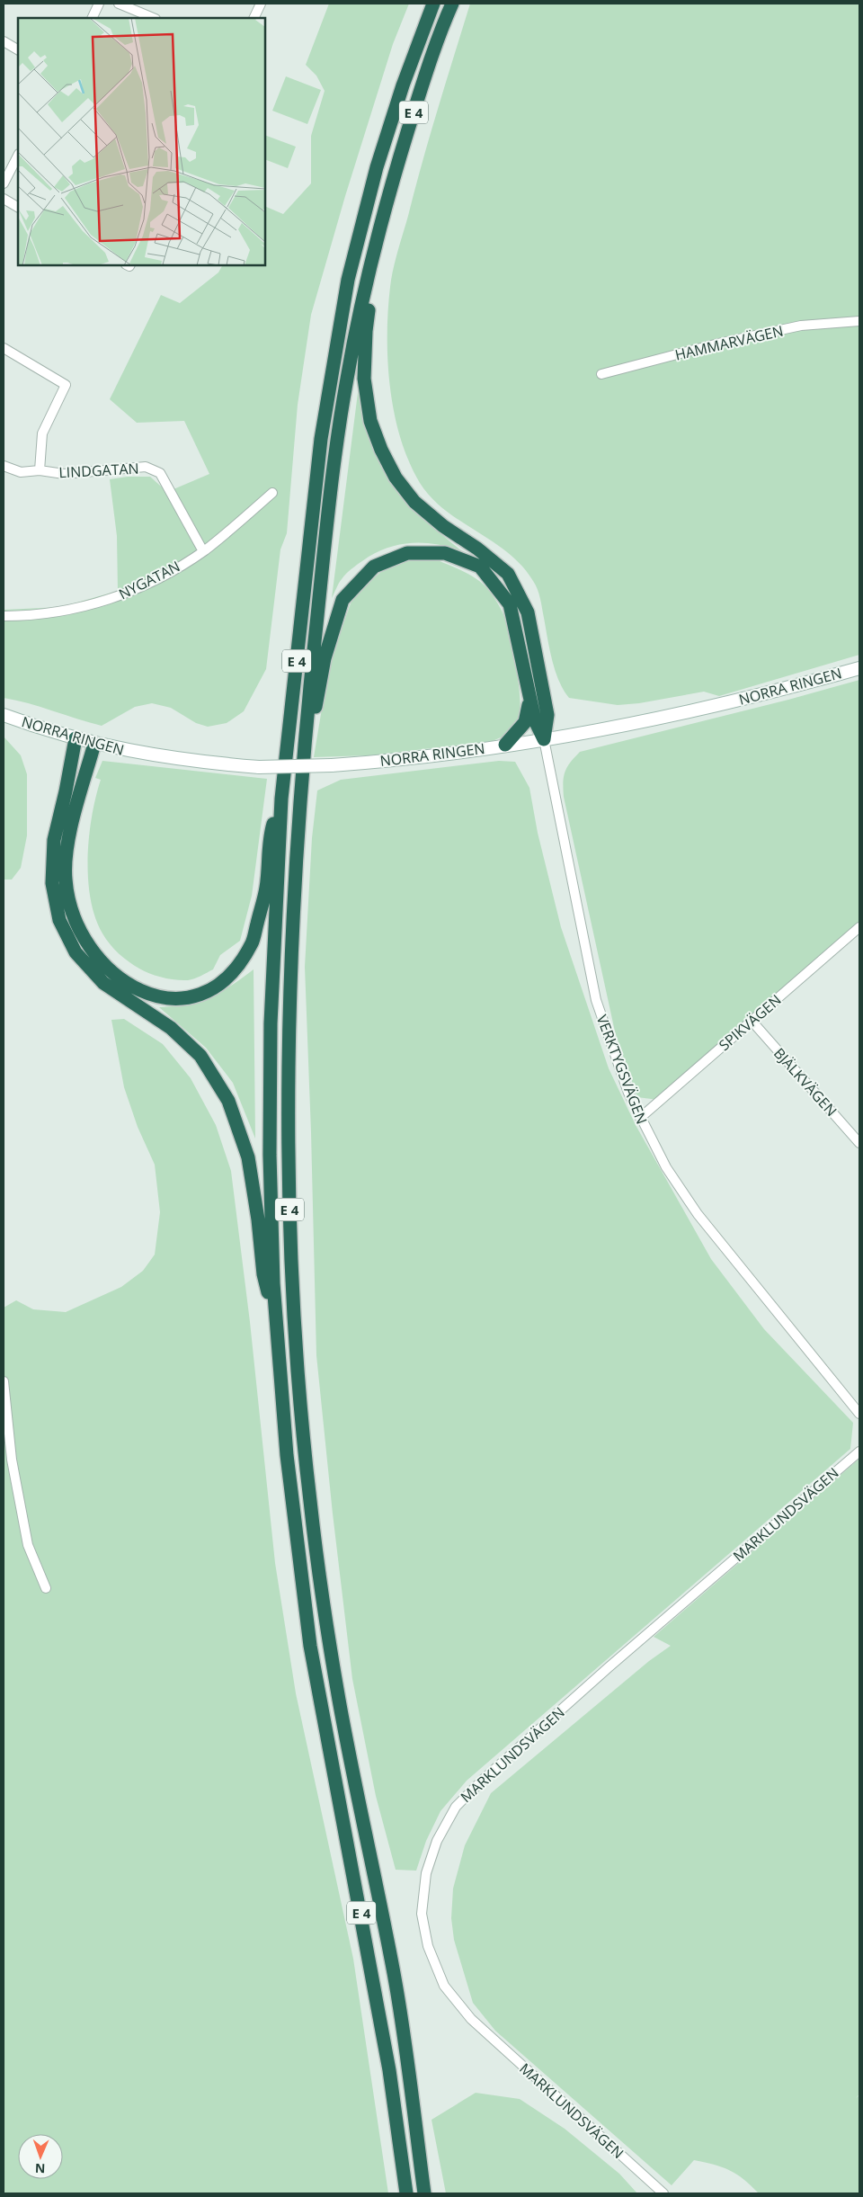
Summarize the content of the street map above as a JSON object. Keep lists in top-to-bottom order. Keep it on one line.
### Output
{"streets":{"highway":["E 4"],"main road":["NORRA RINGEN"],"street":["HAMMARVÄGEN","LINDGATAN","NYGATAN","SPIKVÄGEN","VERKTYGSVÄGEN","BJÄLKVÄGEN","MARKLUNDSVÄGEN"]},"crossings":[["E 4","NORRA RINGEN"],["E 4","VERKTYGSVÄGEN"],["LINDGATAN","NYGATAN"],["NORRA RINGEN","VERKTYGSVÄGEN"],["SPIKVÄGEN","VERKTYGSVÄGEN"],["SPIKVÄGEN","BJÄLKVÄGEN"]],"north":"bottom"}
